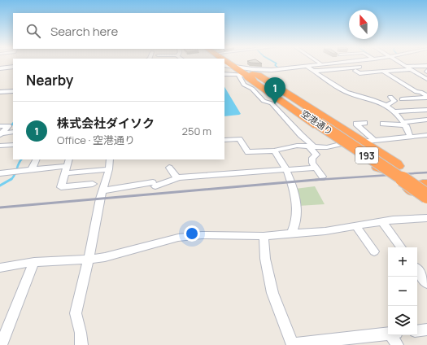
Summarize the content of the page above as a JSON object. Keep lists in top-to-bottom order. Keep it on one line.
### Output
{"streets":{"highway":["空港通り","193"]},"north":"top","page":{"search":"Search here","heading":"Nearby","pins":"1","list":[{"mark":"1","name":"株式会社ダイソク","note":"Office · 空港通り","value":"250 m"}],"map_buttons":["+","−"]}}
